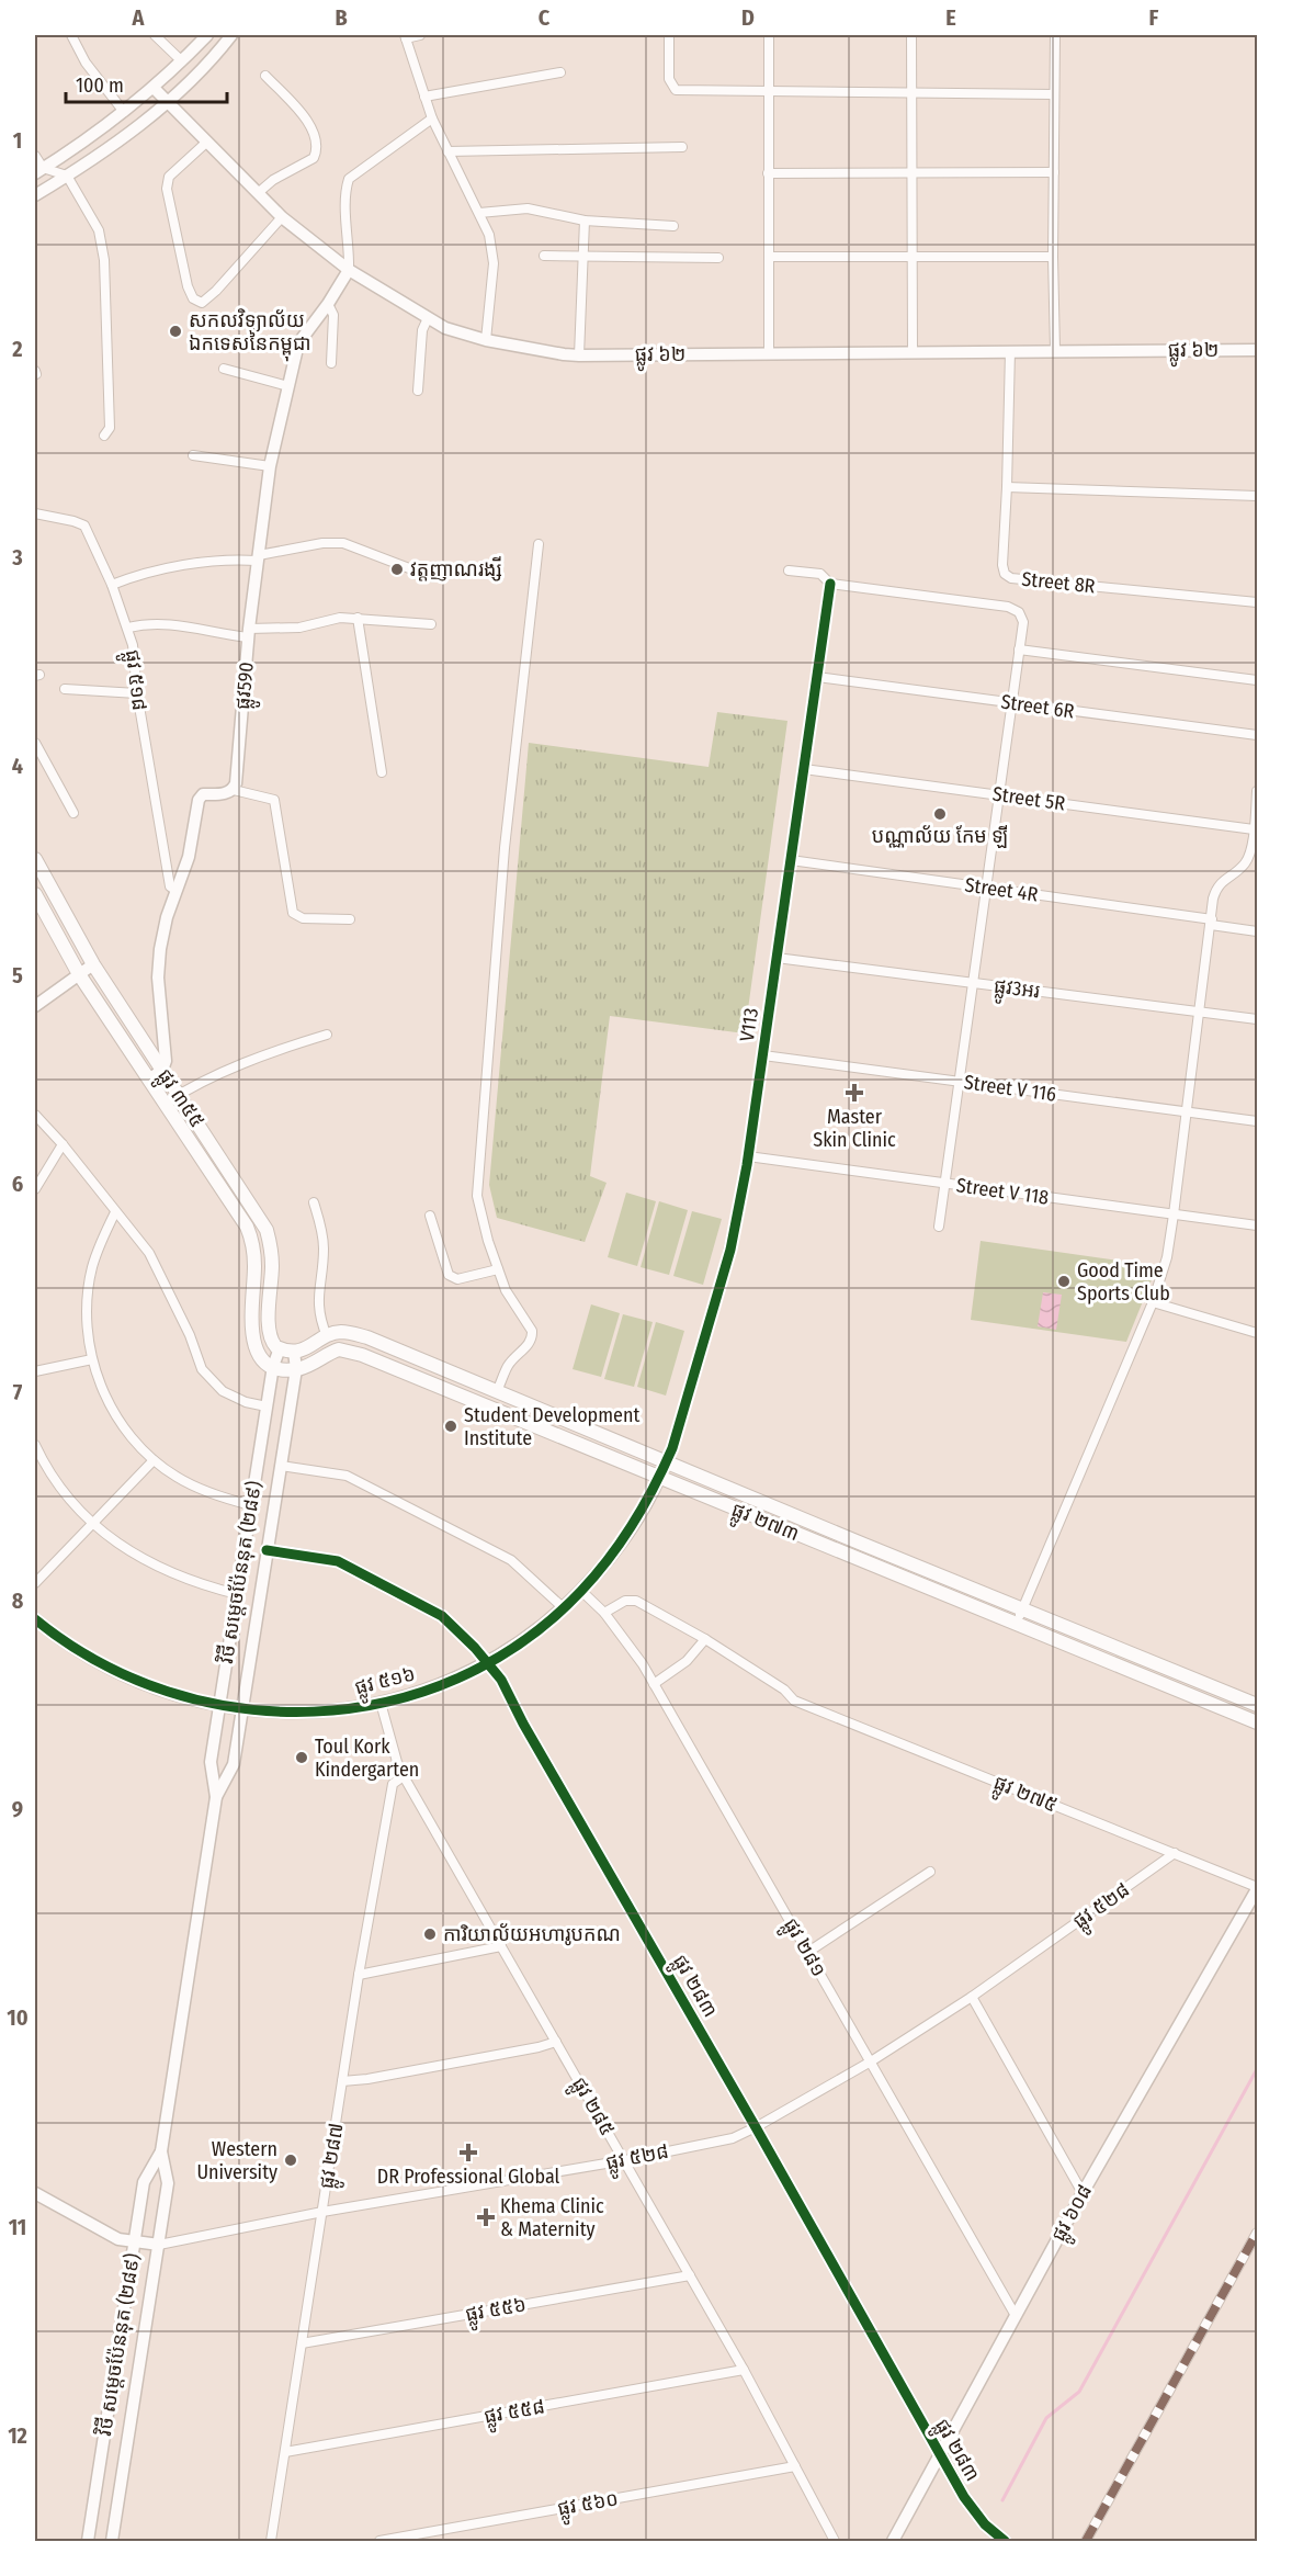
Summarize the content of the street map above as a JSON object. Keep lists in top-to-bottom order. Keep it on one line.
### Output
{"streets":{"main road":["ផ្លូវ ៣៥៥","ផ្លូវ ២៧៣"],"street":["ផ្លូវ ៦២","Street 8R","ផ្លូវ ៥១៨","ផ្លូវ590","Street 6R","Street 5R","Street 4R","ផ្លូវ3អរ","V113","Street V 116","Street V 118","វិថី សម្តេចប៉ែននុត (២៨៩)","ផ្លូវ ៥១៦","ផ្លូវ ២៧៥","ផ្លូវ ៥២៨","ផ្លូវ ២៨១","ផ្លូវ ២៨៣","ផ្លូវ ២៨៥","ផ្លូវ ២៨៧","ផ្លូវ ៦០៨","ផ្លូវ ៥៥៦","ផ្លូវ ៥៥៨","ផ្លូវ ៥៦០"]},"crossings":[["ផ្លូវ ៦២","Street 8R"],["ផ្លូវ ៦២","ផ្លូវ590"],["Street 6R","V113"],["Street 5R","V113"],["Street 4R","V113"],["ផ្លូវ3អរ","V113"],["V113","Street V 116"],["V113","Street V 118"],["V113","ផ្លូវ ២៧៣"],["V113","ផ្លូវ ៥១៦"],["ផ្លូវ ៣៥៥","វិថី សម្តេចប៉ែននុត (២៨៩)"],["ផ្លូវ ២៧៣","វិថី សម្តេចប៉ែននុត (២៨៩)"],["ផ្លូវ ២៧៣","ផ្លូវ ៥១៦"],["វិថី សម្តេចប៉ែននុត (២៨៩)","ផ្លូវ ៥១៦"],["វិថី សម្តេចប៉ែននុត (២៨៩)","ផ្លូវ ៥២៨"],["វិថី សម្តេចប៉ែននុត (២៨៩)","ផ្លូវ ២៨៣"],["ផ្លូវ ៥១៦","ផ្លូវ ២៨១"],["ផ្លូវ ៥១៦","ផ្លូវ ២៨៣"],["ផ្លូវ ៥១៦","ផ្លូវ ២៨៥"],["ផ្លូវ ២៧៥","ផ្លូវ ៥២៨"],["ផ្លូវ ២៧៥","ផ្លូវ ២៨១"],["ផ្លូវ ២៧៥","ផ្លូវ ៦០៨"],["ផ្លូវ ៥២៨","ផ្លូវ ២៨១"],["ផ្លូវ ៥២៨","ផ្លូវ ២៨៣"],["ផ្លូវ ៥២៨","ផ្លូវ ២៨៥"],["ផ្លូវ ៥២៨","ផ្លូវ ២៨៧"],["ផ្លូវ ២៨១","ផ្លូវ ៦០៨"],["ផ្លូវ ២៨៣","ផ្លូវ ៦០៨"],["ផ្លូវ ២៨៥","ផ្លូវ ២៨៧"],["ផ្លូវ ២៨៥","ផ្លូវ ៥៥៦"],["ផ្លូវ ២៨៥","ផ្លូវ ៥៥៨"],["ផ្លូវ ២៨៥","ផ្លូវ ៥៦០"],["ផ្លូវ ២៨៧","ផ្លូវ ៥៥៦"],["ផ្លូវ ២៨៧","ផ្លូវ ៥៥៨"]],"places":{"other":["សកលវិទ្យាល័យ ឯកទេសនៃកម្ពុជា","វត្តញាណរង្សី","បណ្ណាល័យ កែម ឡី","Good Time Sports Club","Student Development Institute","Toul Kork Kindergarten","ការិយាល័យអហារូបកណ","Western University"],"health":["Master Skin Clinic","DR Professional Global","Khema Clinic & Maternity"]},"scale_bar":"100 m","grid":{"columns":["A","B","C","D","E","F"],"rows":["1","2","3","4","5","6","7","8","9","10","11","12"]}}
